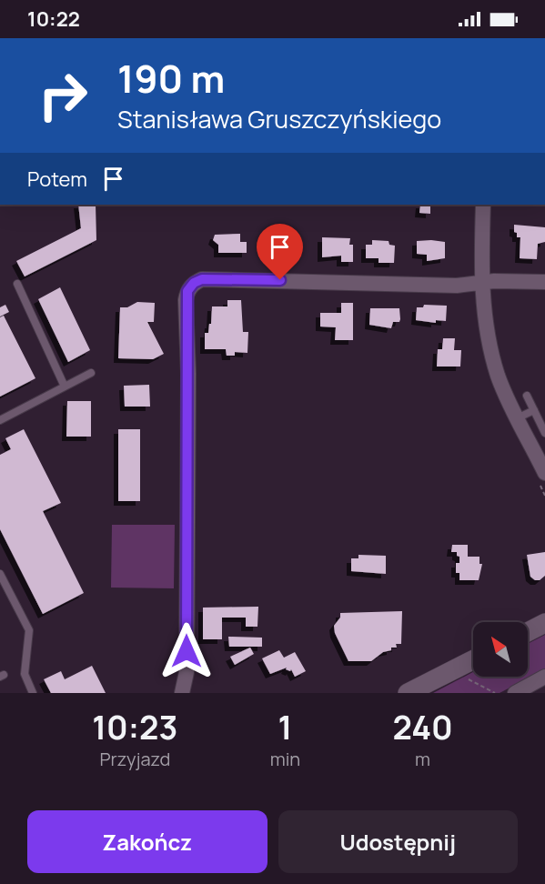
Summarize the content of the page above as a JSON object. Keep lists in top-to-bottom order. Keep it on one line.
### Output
{"north":"top left","page":{"status":"10:22","turn":["190 m","Stanisława Gruszczyńskiego"],"then":"Potem","eta":["10:23","Przyjazd","1","min","240","m"],"buttons":["Zakończ","Udostępnij"]}}
